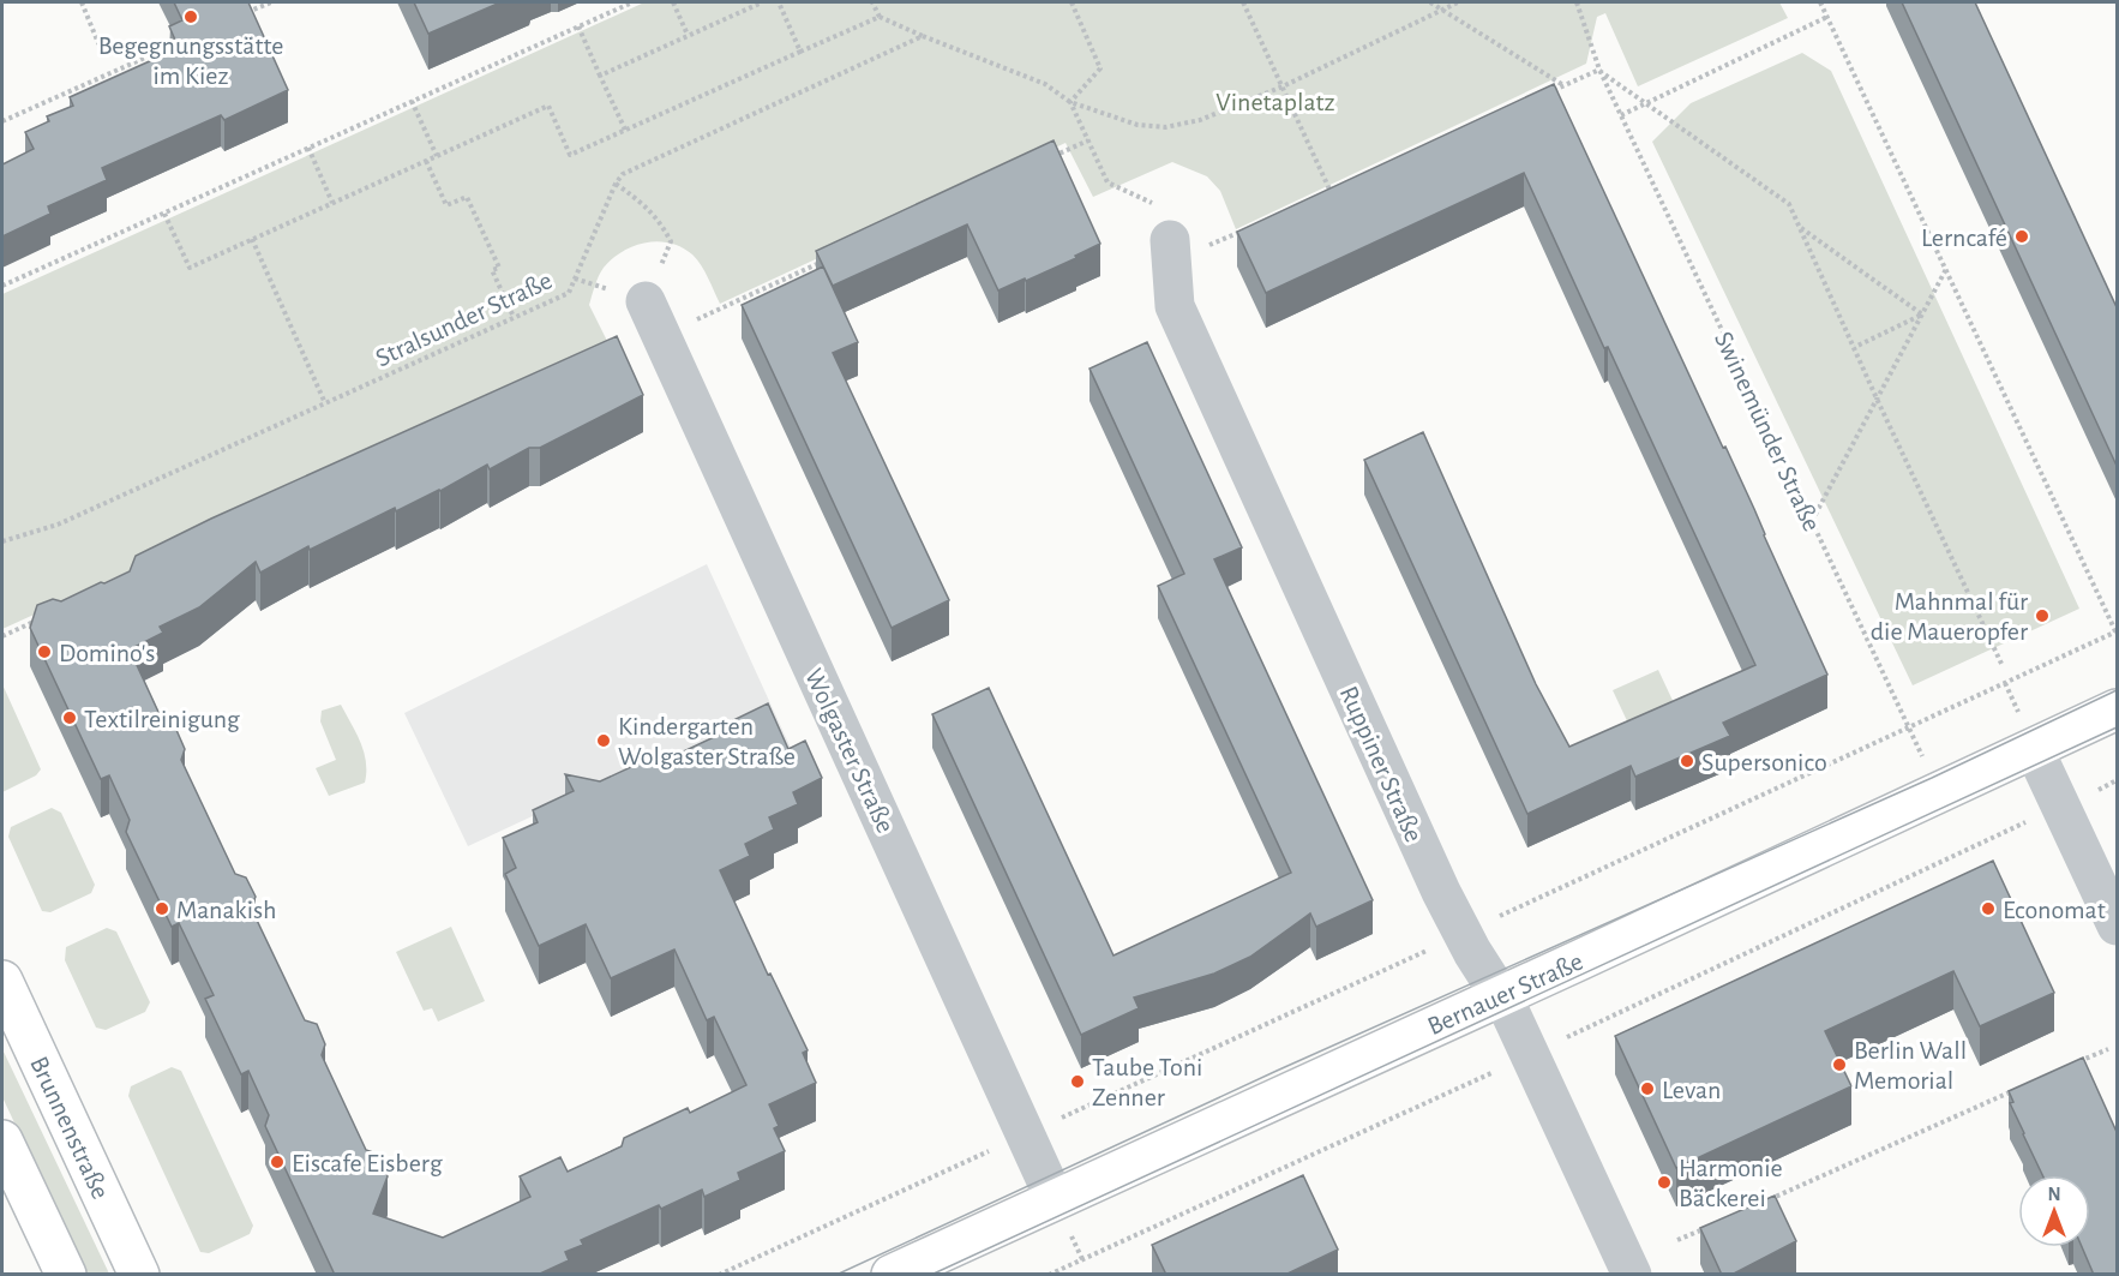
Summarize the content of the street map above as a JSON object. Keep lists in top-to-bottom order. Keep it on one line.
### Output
{"streets":{"main road":["Bernauer Straße","Brunnenstraße"],"street":["Wolgaster Straße","Ruppiner Straße"],"path":["Stralsunder Straße","Swinemünder Straße"]},"crossings":[["Swinemünder Straße","Bernauer Straße"],["Wolgaster Straße","Bernauer Straße"],["Ruppiner Straße","Bernauer Straße"]],"parks":["Vinetaplatz"],"places":["Begegnungsstätte im Kiez","Lerncafé","Mahnmal für die Maueropfer","Domino's","Textilreinigung","Kindergarten Wolgaster Straße","Supersonico","Manakish","Economat","Berlin Wall Memorial","Taube Toni Zenner","Levan","Eiscafe Eisberg","Harmonie Bäckerei"],"north":"top"}
